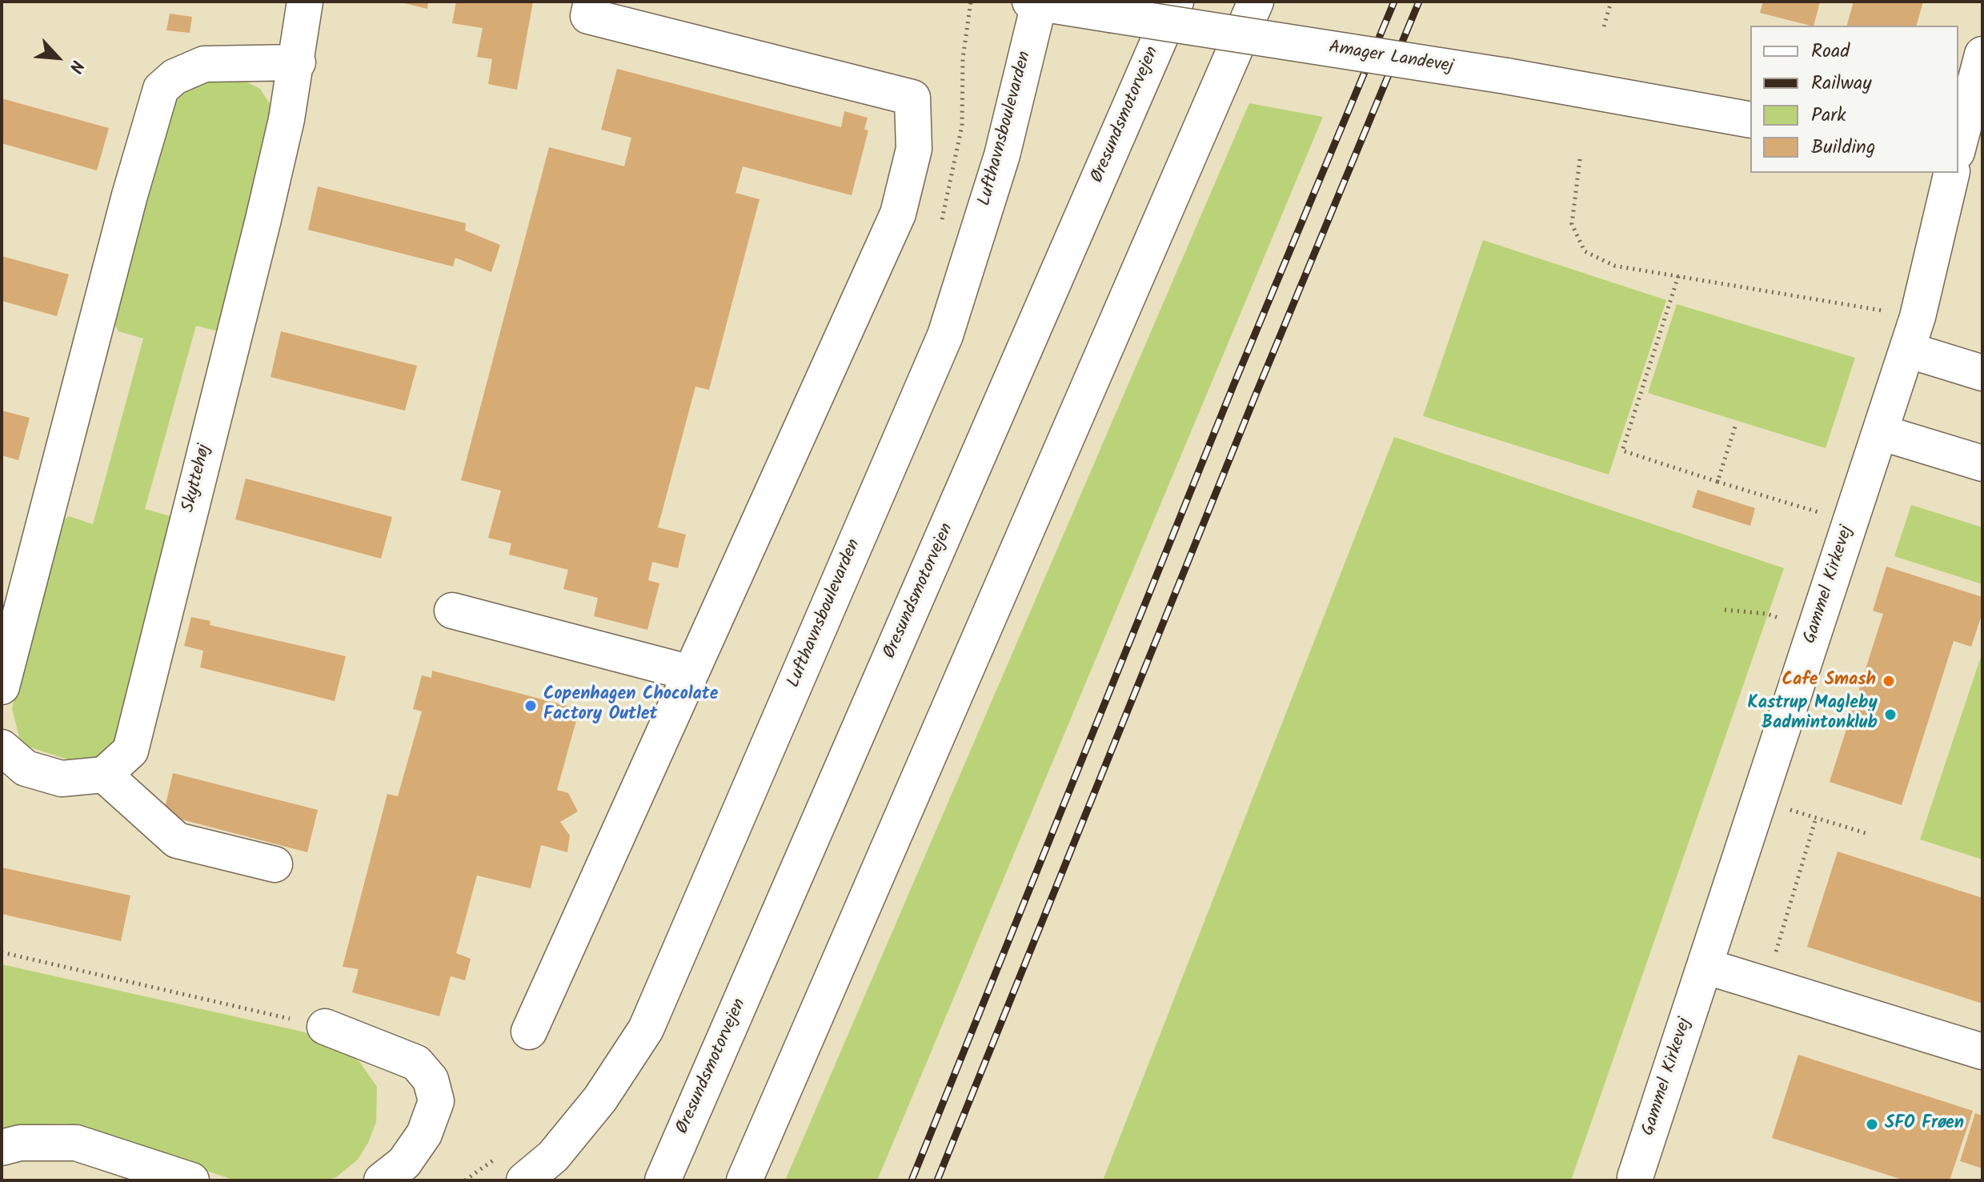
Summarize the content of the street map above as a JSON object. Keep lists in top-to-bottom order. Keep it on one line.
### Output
{"streets":{"main road":["Amager Landevej","Øresundsmotorvejen","Lufthavnsboulevarden","Skyttehøj","Gammel Kirkevej"]},"crossings":[["Amager Landevej","Lufthavnsboulevarden"]],"places":["Cafe Smash","Copenhagen Chocolate Factory Outlet","Kastrup Magleby Badmintonklub","SFO Frøen"],"legend":["Road","Railway","Park","Building"],"north":"bottom right"}
